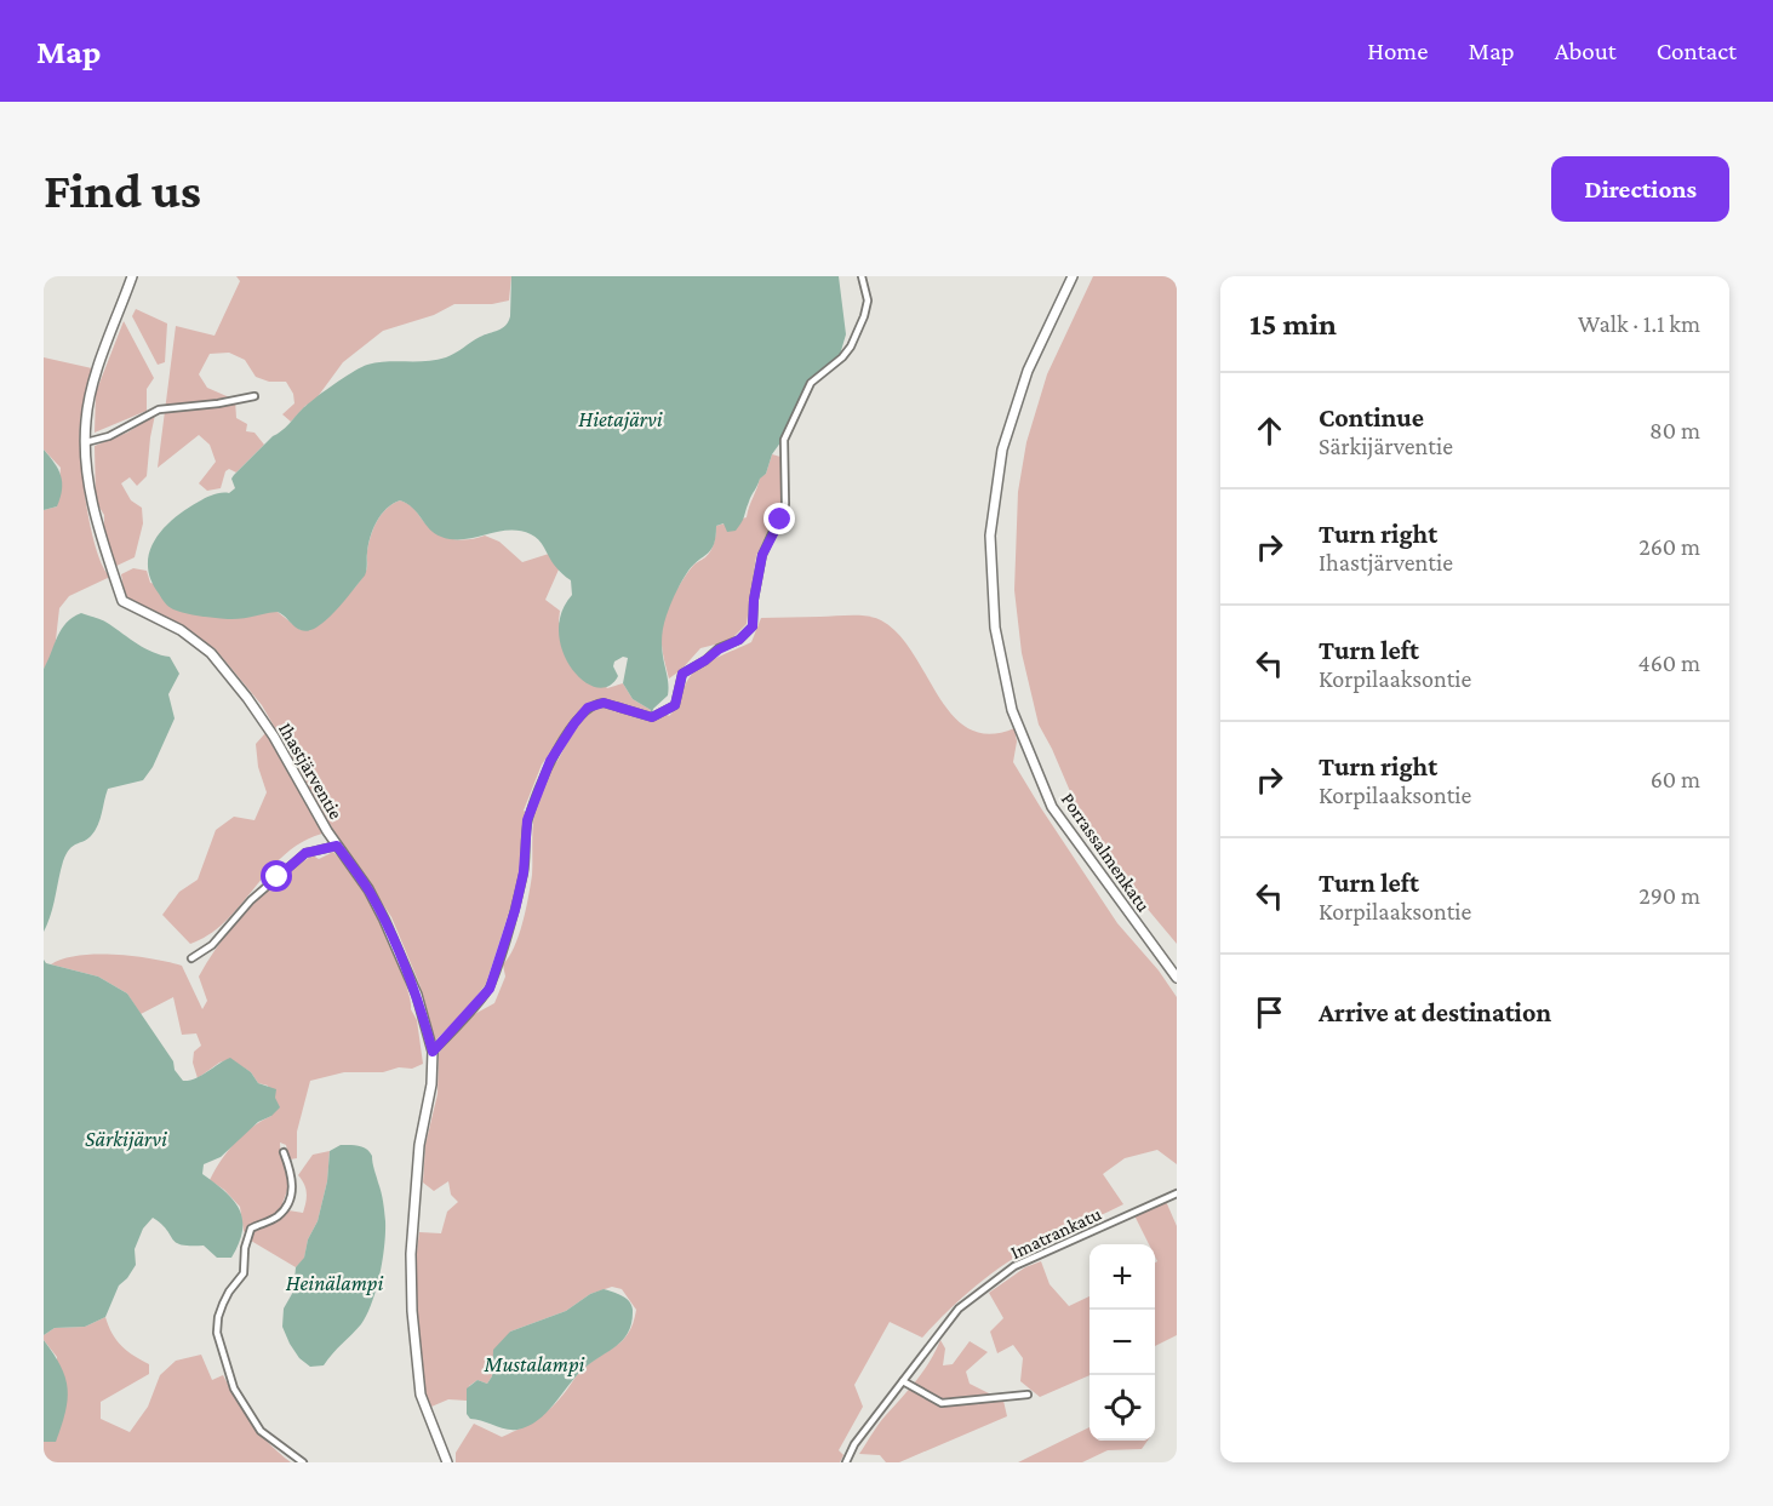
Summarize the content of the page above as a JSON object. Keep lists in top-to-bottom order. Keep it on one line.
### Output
{"streets":{"street":["Ihastjärventie","Porrassalmenkatu","Imatrankatu"]},"water":["Hietajärvi","Särkijärvi","Heinälampi","Mustalampi"],"page":{"header":"Map","nav":["Home","Map","About","Contact"],"buttons":"Directions","title":"Find us","heading":["15 min","Walk · 1.1 km"],"list":[["Continue","Särkijärventie","80 m"],["Turn right","Ihastjärventie","260 m"],["Turn left","Korpilaaksontie","460 m"],["Turn right","Korpilaaksontie","60 m"],["Turn left","Korpilaaksontie","290 m"],"Arrive at destination"],"map_buttons":["+","−"]}}
